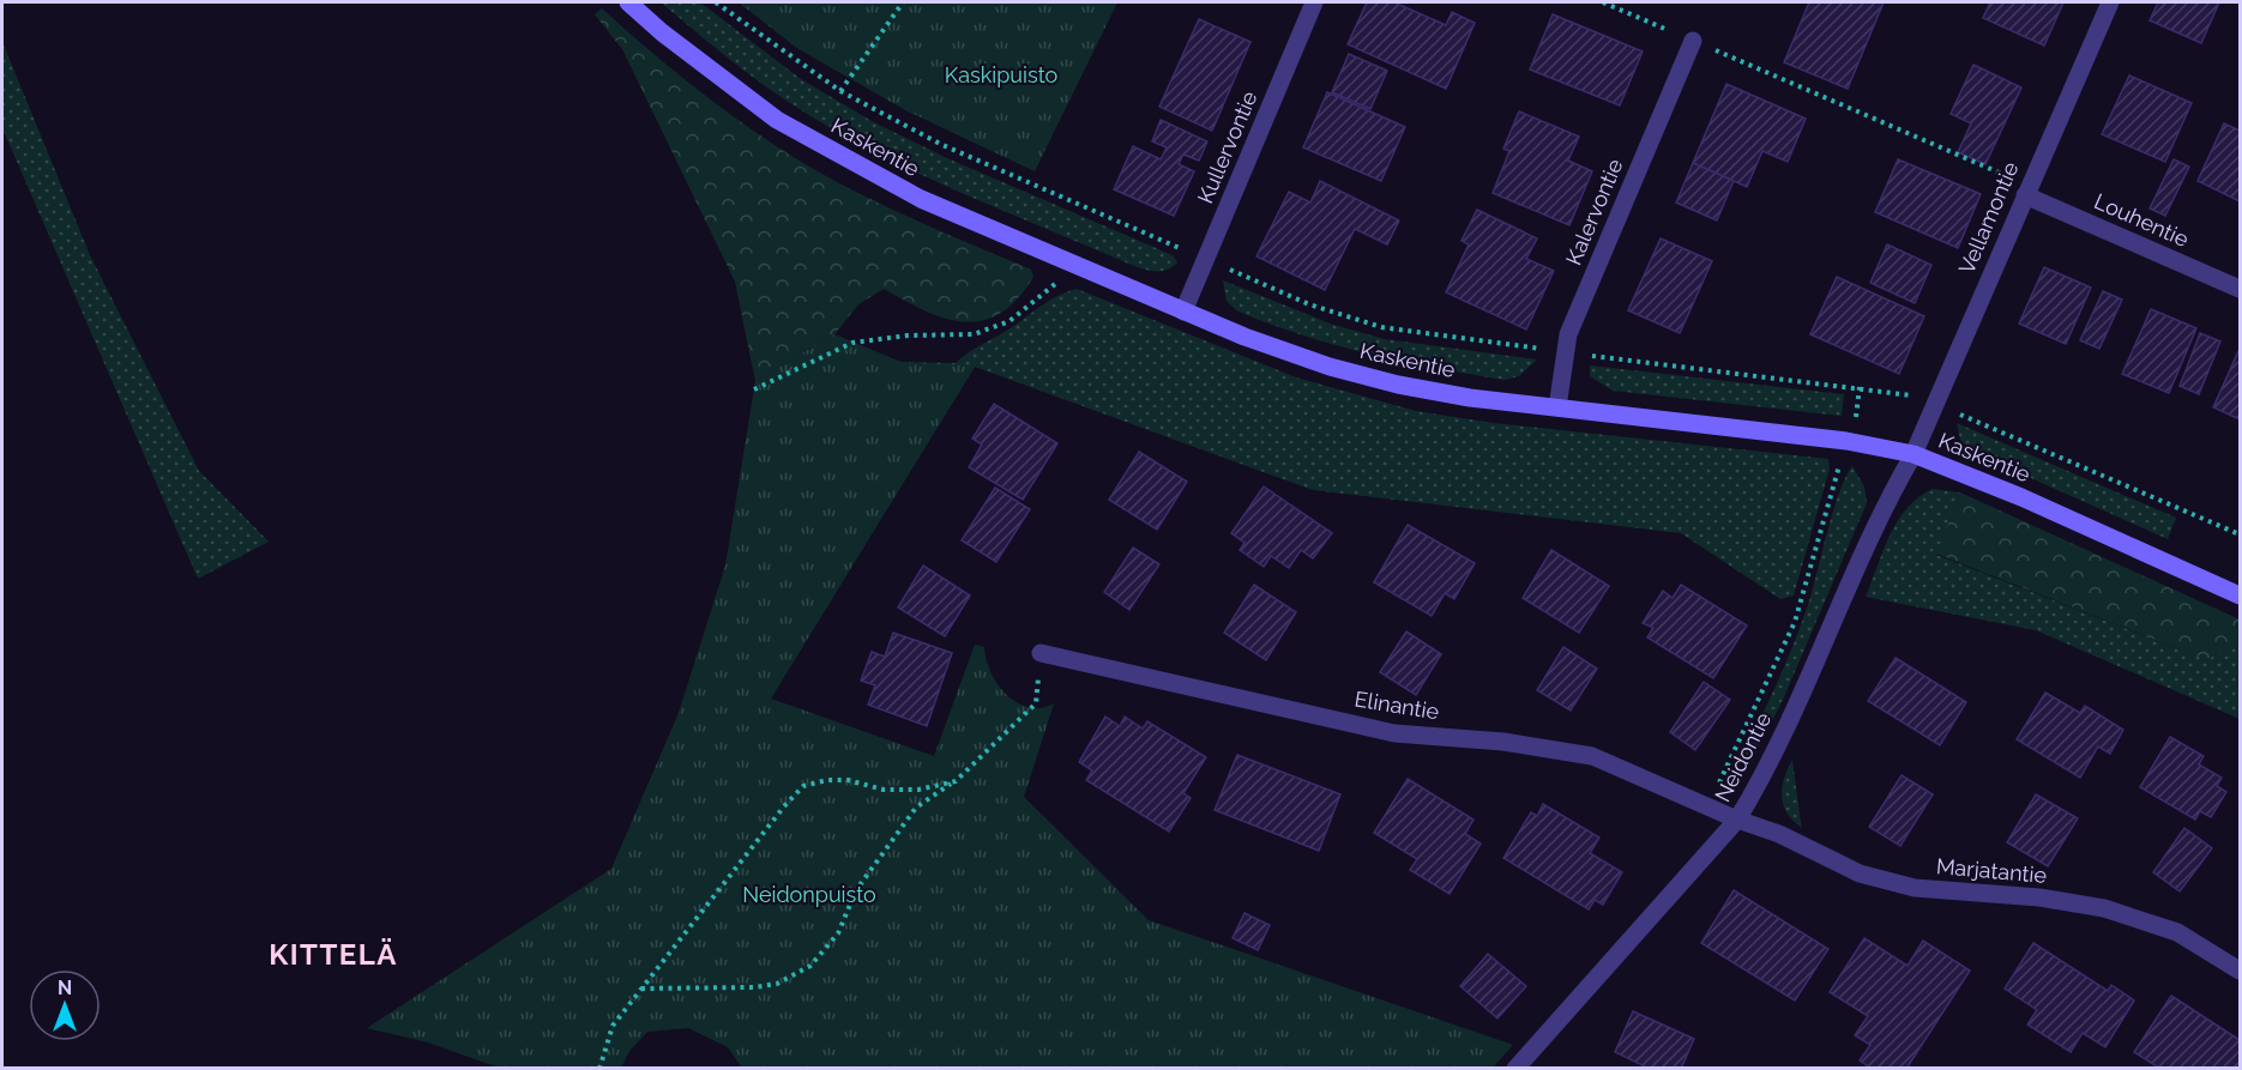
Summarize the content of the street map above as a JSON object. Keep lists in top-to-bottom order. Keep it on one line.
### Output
{"streets":{"street":["Kaskentie","Kullervontie","Kalervontie","Vellamontie","Louhentie","Elinantie","Neidontie","Marjatantie"]},"crossings":[["Kaskentie","Kullervontie"],["Kaskentie","Kalervontie"],["Kaskentie","Vellamontie"],["Kaskentie","Neidontie"],["Vellamontie","Louhentie"],["Vellamontie","Neidontie"],["Elinantie","Neidontie"],["Elinantie","Marjatantie"],["Neidontie","Marjatantie"]],"districts":["KITTELÄ"],"parks":["Kaskipuisto","Neidonpuisto"],"north":"top"}
